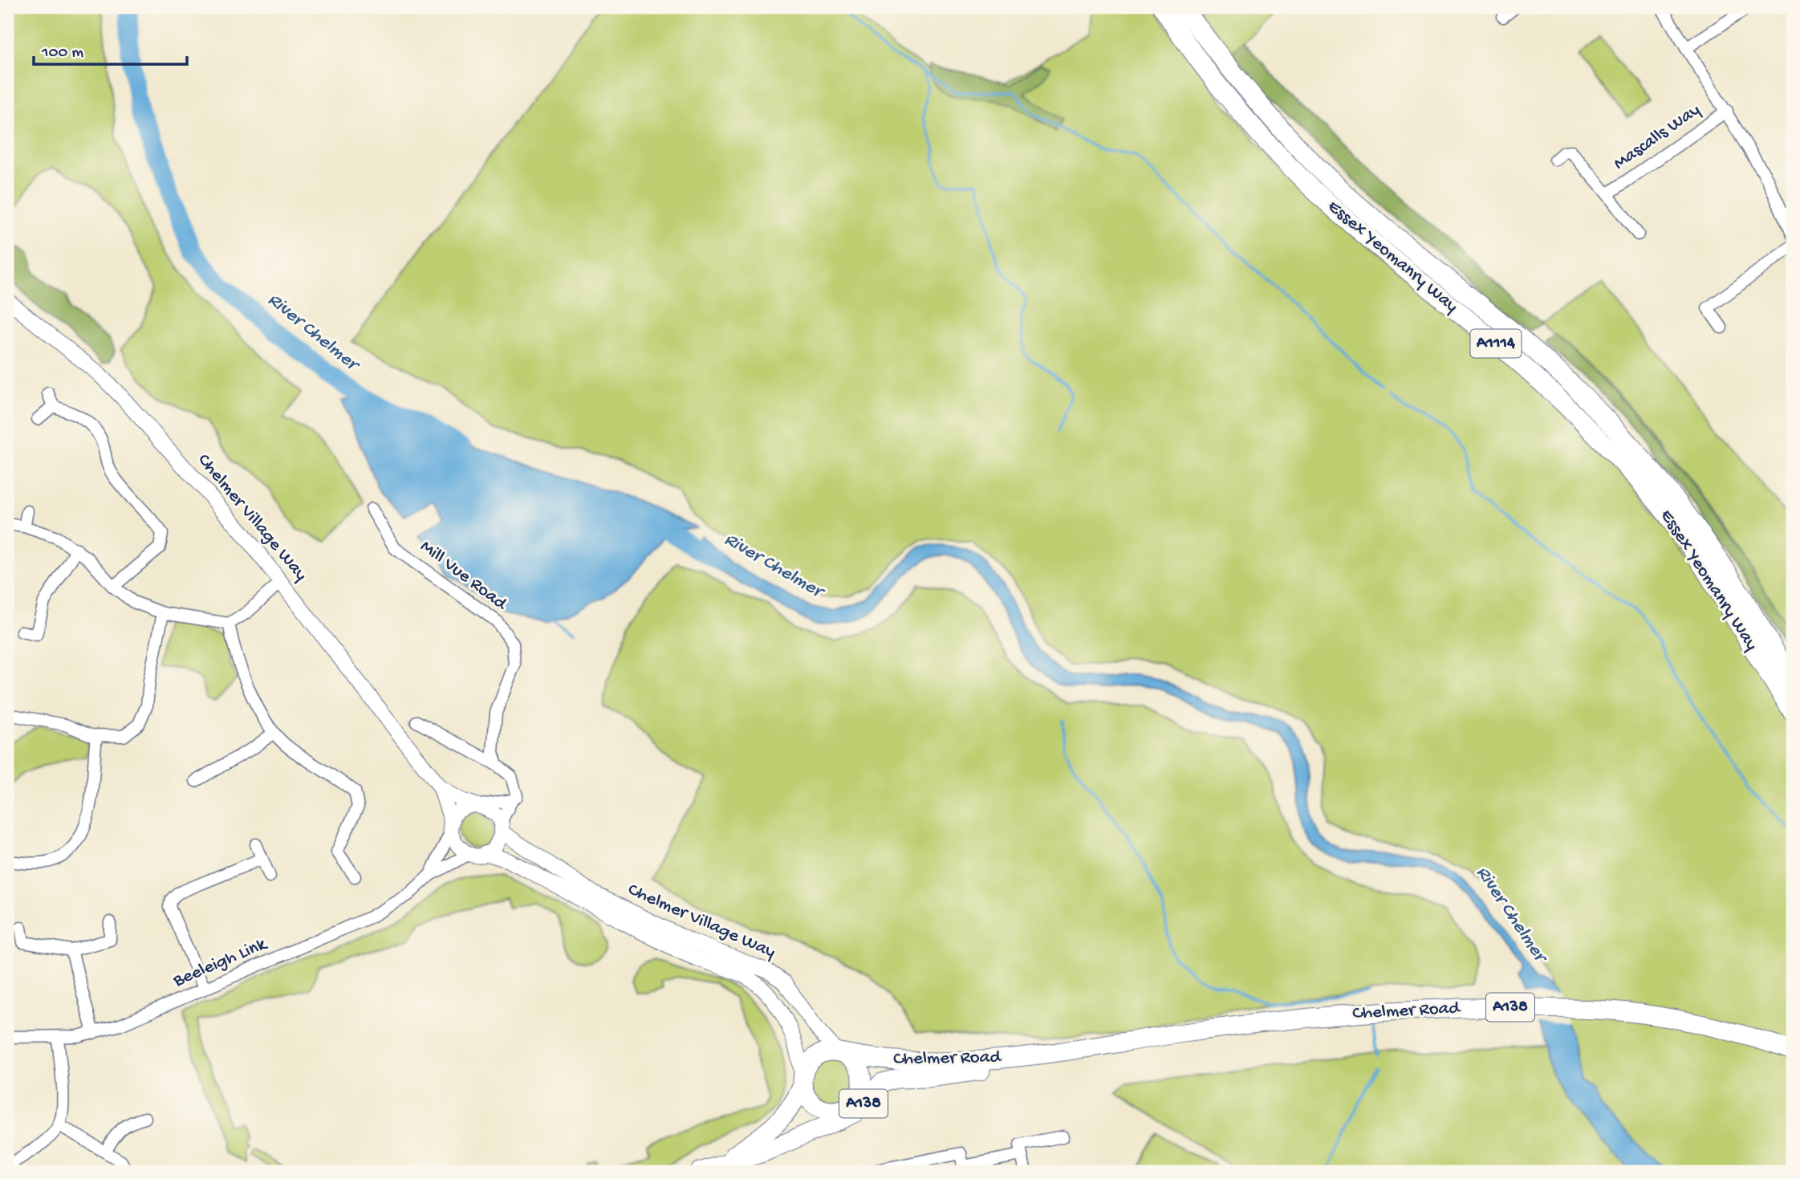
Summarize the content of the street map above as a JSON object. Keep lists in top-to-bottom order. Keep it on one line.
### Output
{"streets":{"main road":["Essex Yeomanry Way","A1114","A138","Chelmer Road"],"street":["Mascalls Way","Chelmer Village Way","Mill Vue Road","Beeleigh Link"]},"crossings":[["Chelmer Village Way","Beeleigh Link"],["Chelmer Village Way","A138"],["Chelmer Village Way","Chelmer Road"],["A138","Chelmer Road"]],"water":["River Chelmer"],"scale_bar":"100 m"}
